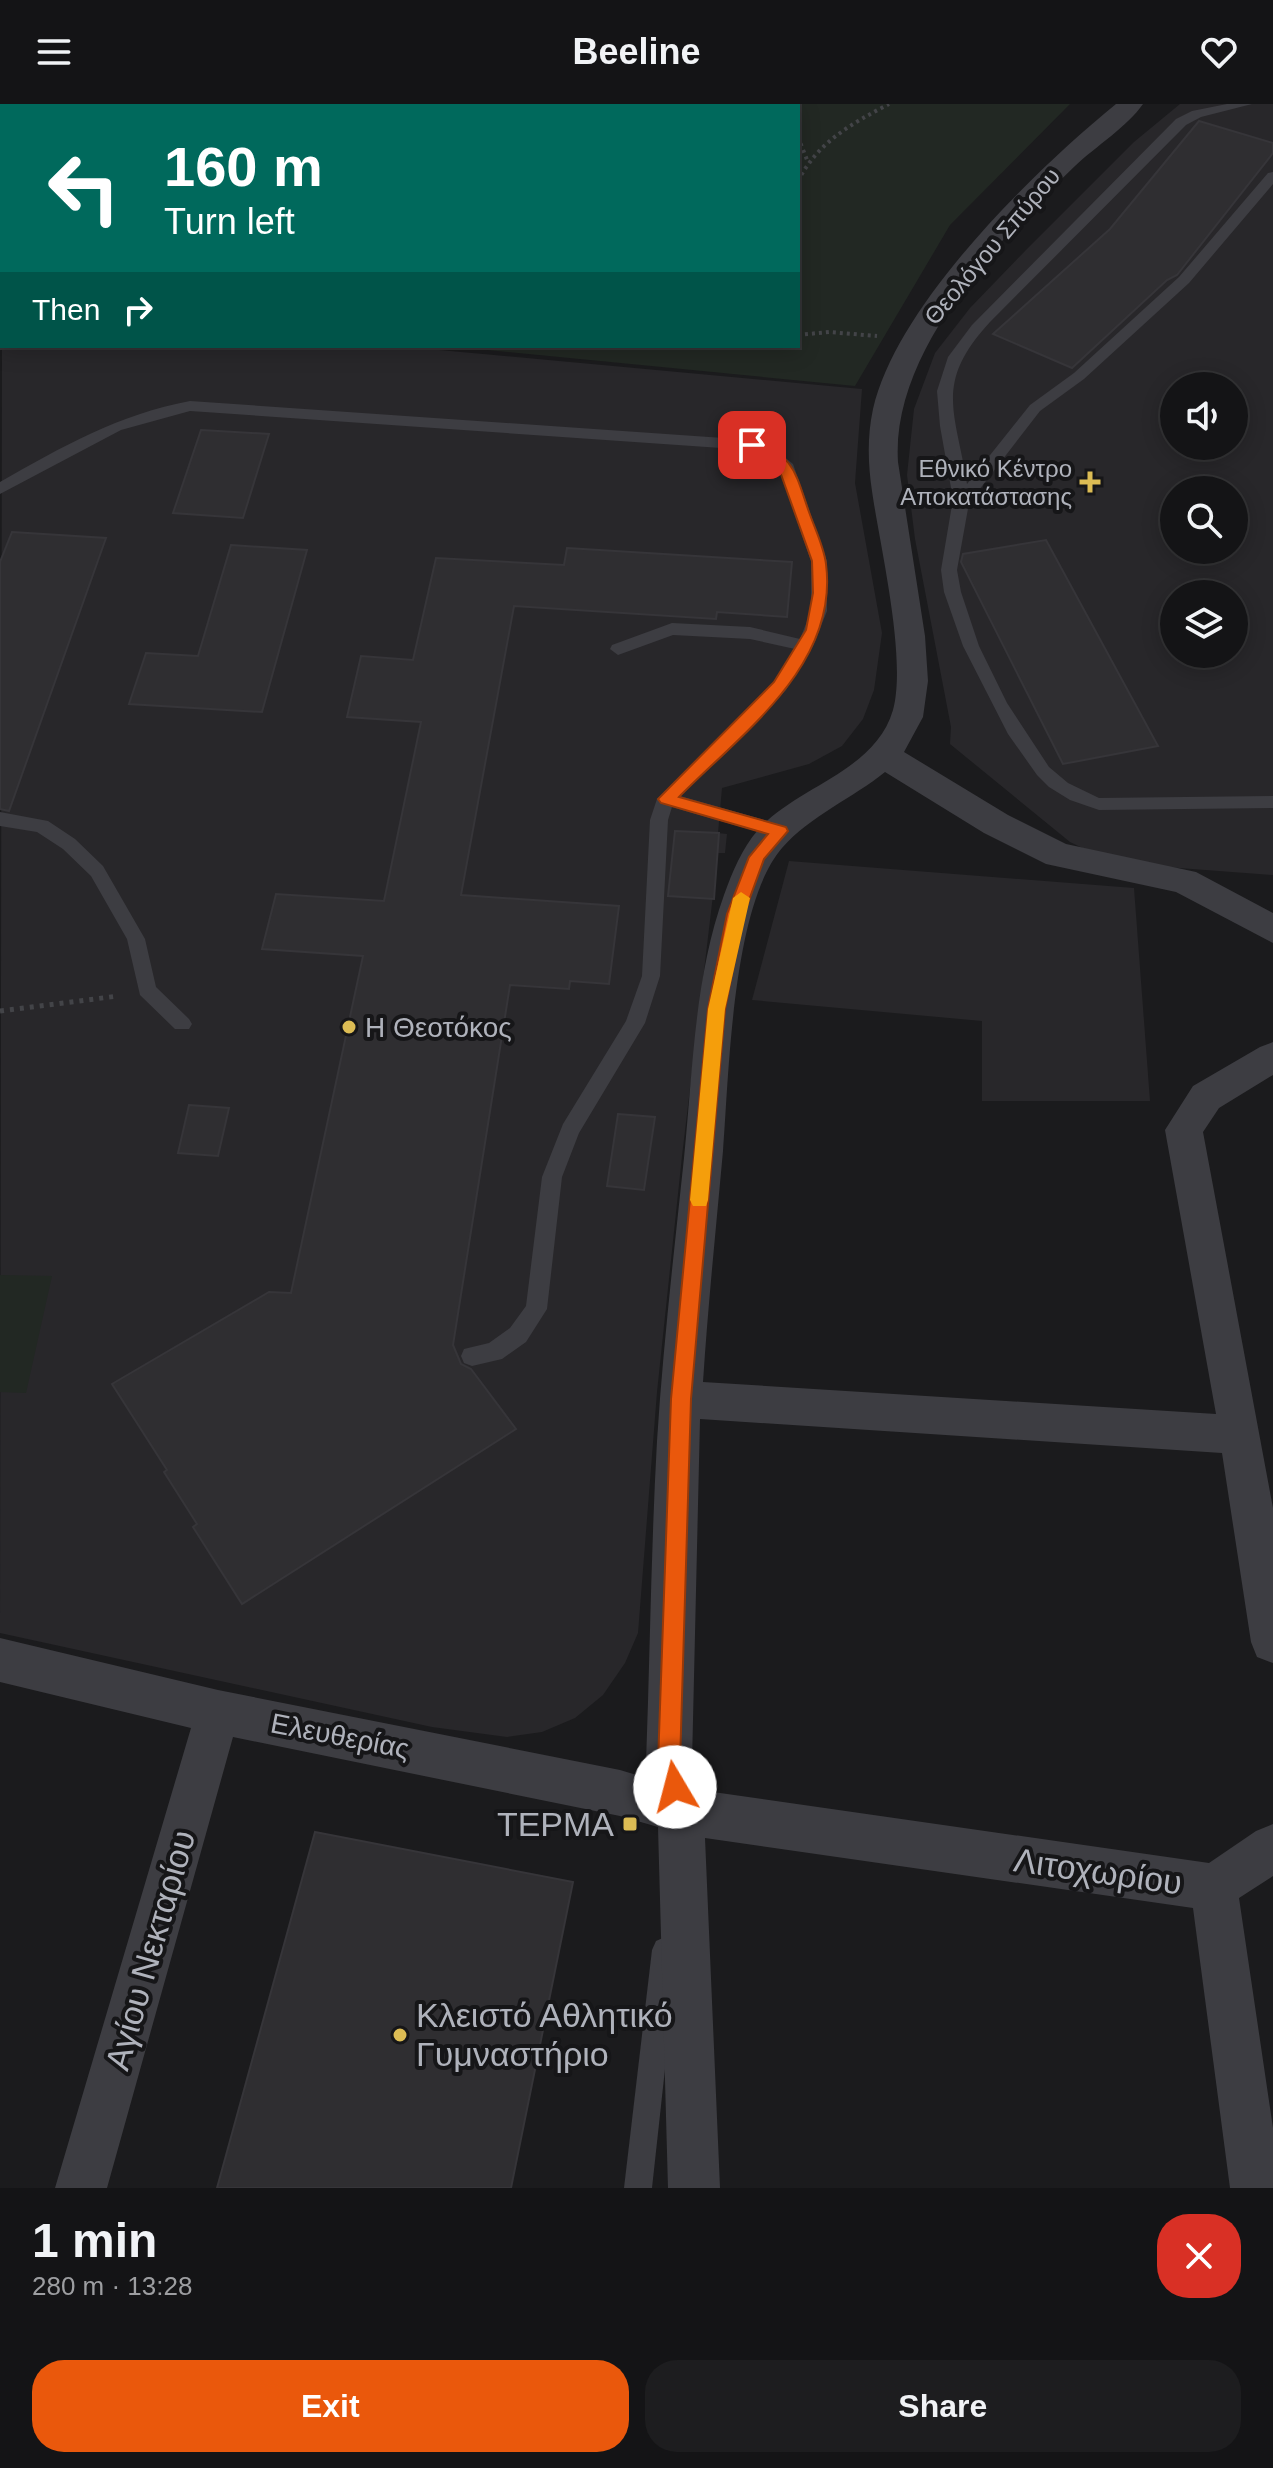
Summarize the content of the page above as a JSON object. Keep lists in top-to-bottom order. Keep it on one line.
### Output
{"streets":{"street":["Θεολόγου Σπύρου","Ελευθερίας","Λιτοχωρίου","Αγίου Νεκταρίου"]},"crossings":[["Θεολόγου Σπύρου","Ελευθερίας"],["Θεολόγου Σπύρου","Λιτοχωρίου"],["Ελευθερίας","Λιτοχωρίου"],["Ελευθερίας","Αγίου Νεκταρίου"]],"places":{"health":["Εθνικό Κέντρο Αποκατάστασης"],"other":["Η Θεοτόκος","Κλειστό Αθλητικό Γυμναστήριο"],"transit":["ΤΕΡΜΑ"]},"page":{"header":"Beeline","turn":["160 m","Turn left"],"then":"Then","heading":["1 min","280 m · 13:28"],"buttons":["Exit","Share"]}}
